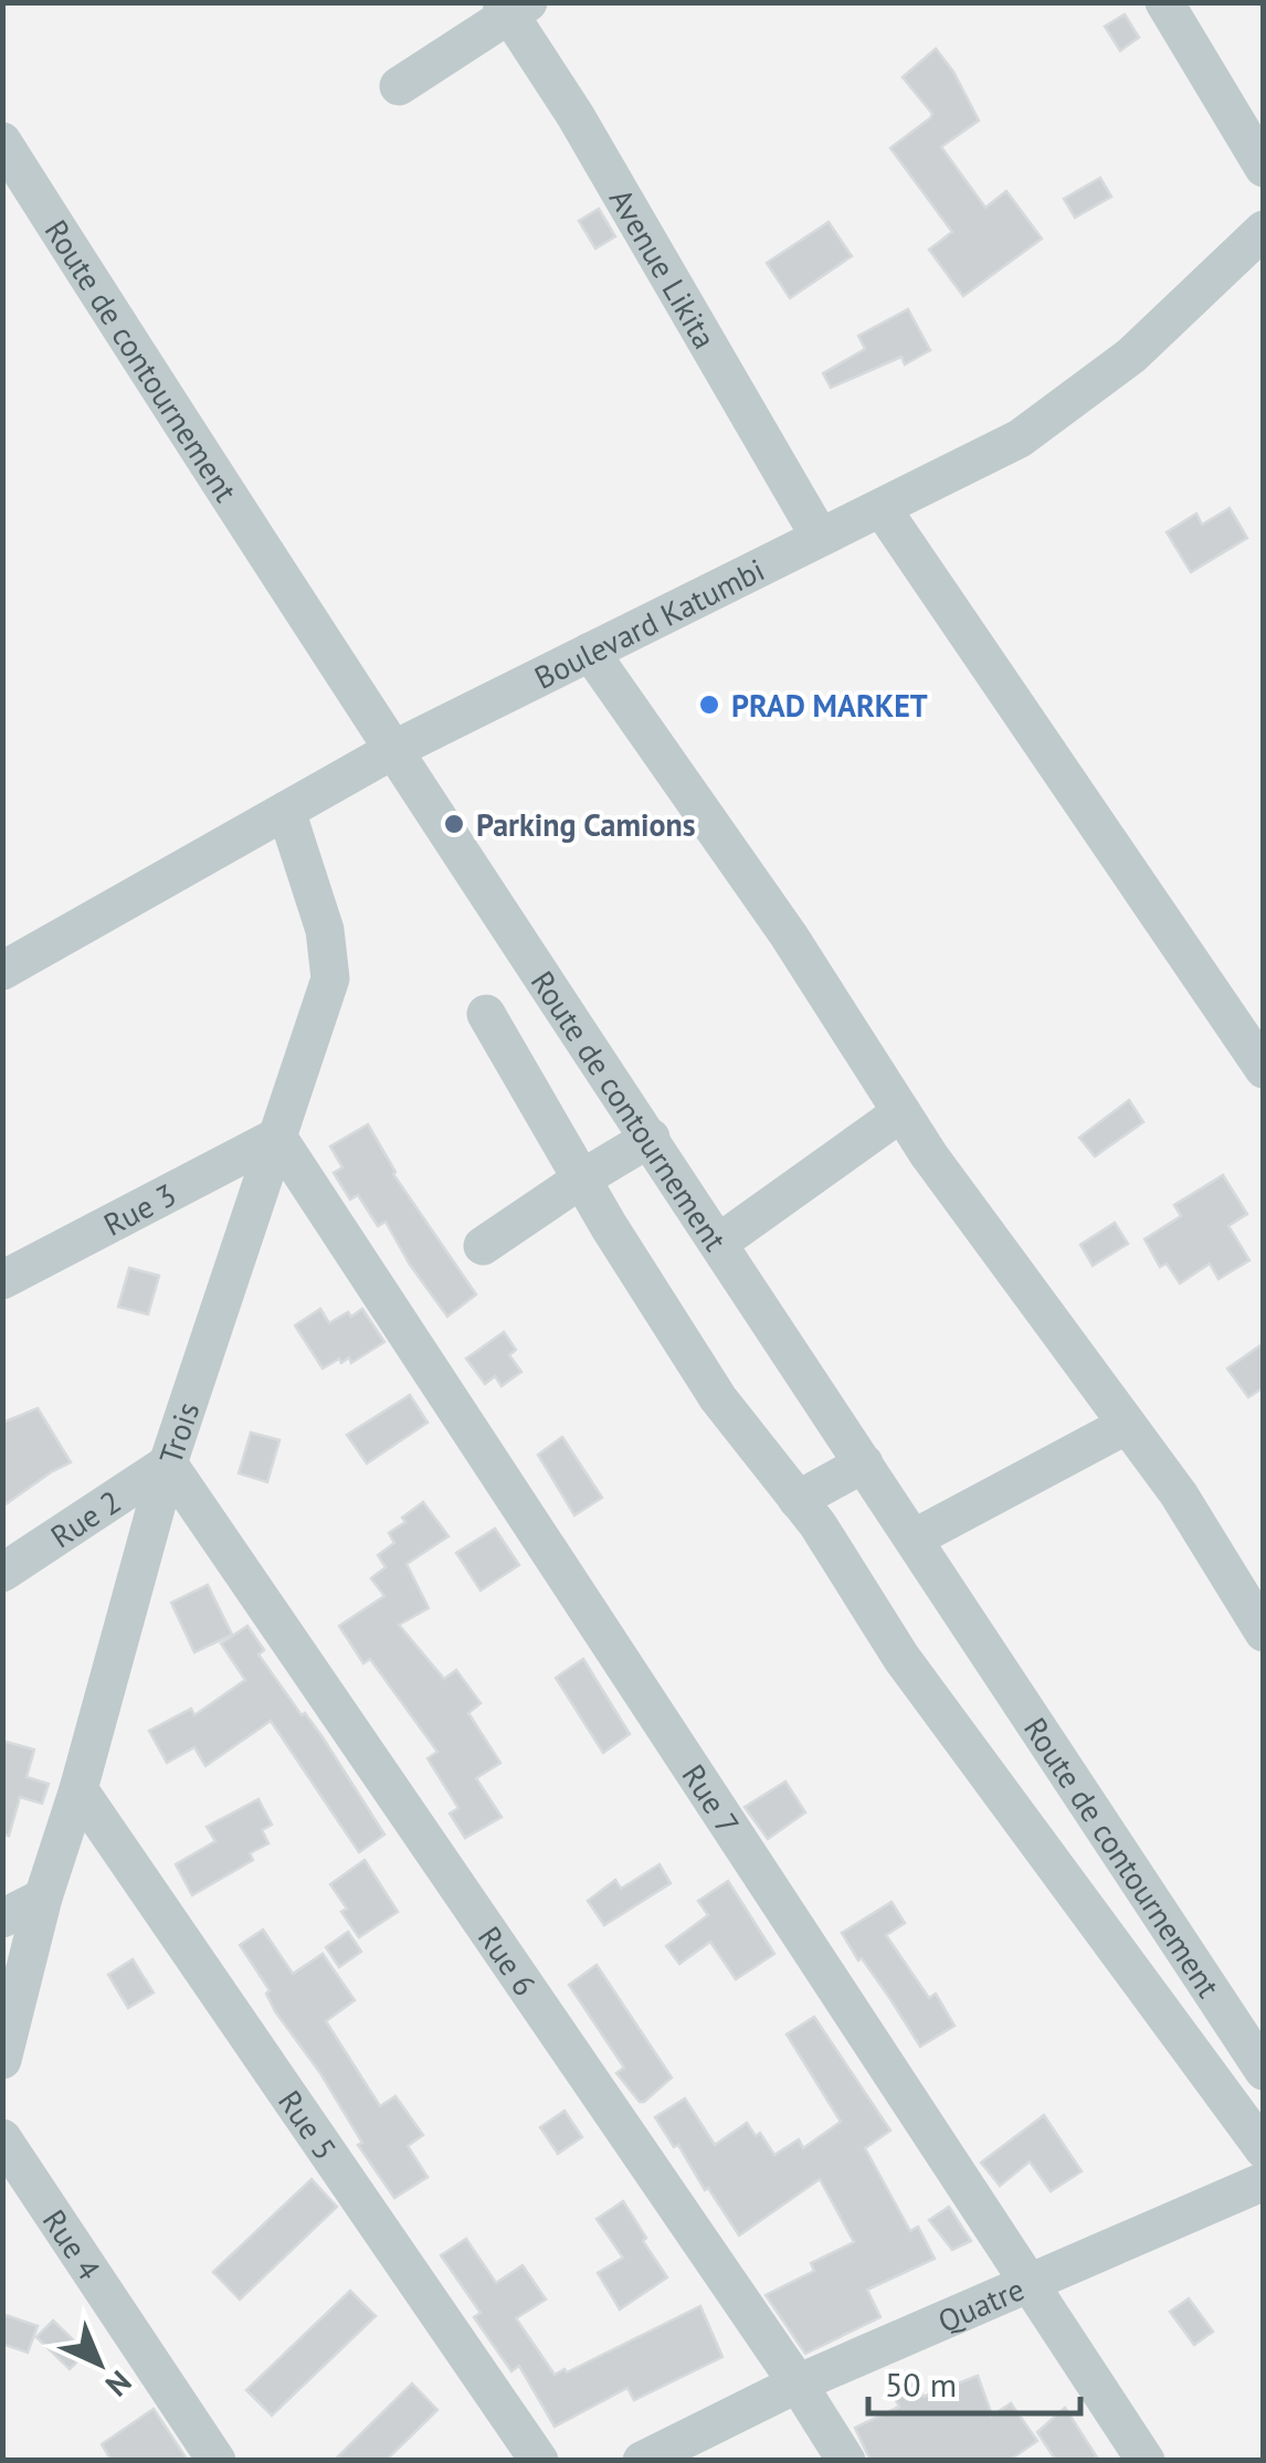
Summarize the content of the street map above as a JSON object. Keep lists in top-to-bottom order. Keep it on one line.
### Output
{"streets":{"street":["Avenue Likita","Route de contournement","Boulevard Katumbi","Rue 3","Trois","Rue 2","Rue 7","Rue 6","Rue 5","Rue 4","Quatre"]},"crossings":[["Avenue Likita","Boulevard Katumbi"],["Route de contournement","Boulevard Katumbi"],["Boulevard Katumbi","Trois"],["Rue 3","Trois"],["Rue 3","Rue 7"],["Trois","Rue 2"],["Trois","Rue 7"],["Trois","Rue 6"],["Trois","Rue 5"],["Rue 2","Rue 6"],["Rue 7","Quatre"],["Rue 6","Quatre"]],"places":["PRAD MARKET","Parking Camions"],"scale_bar":"50 m","north":"bottom right"}
